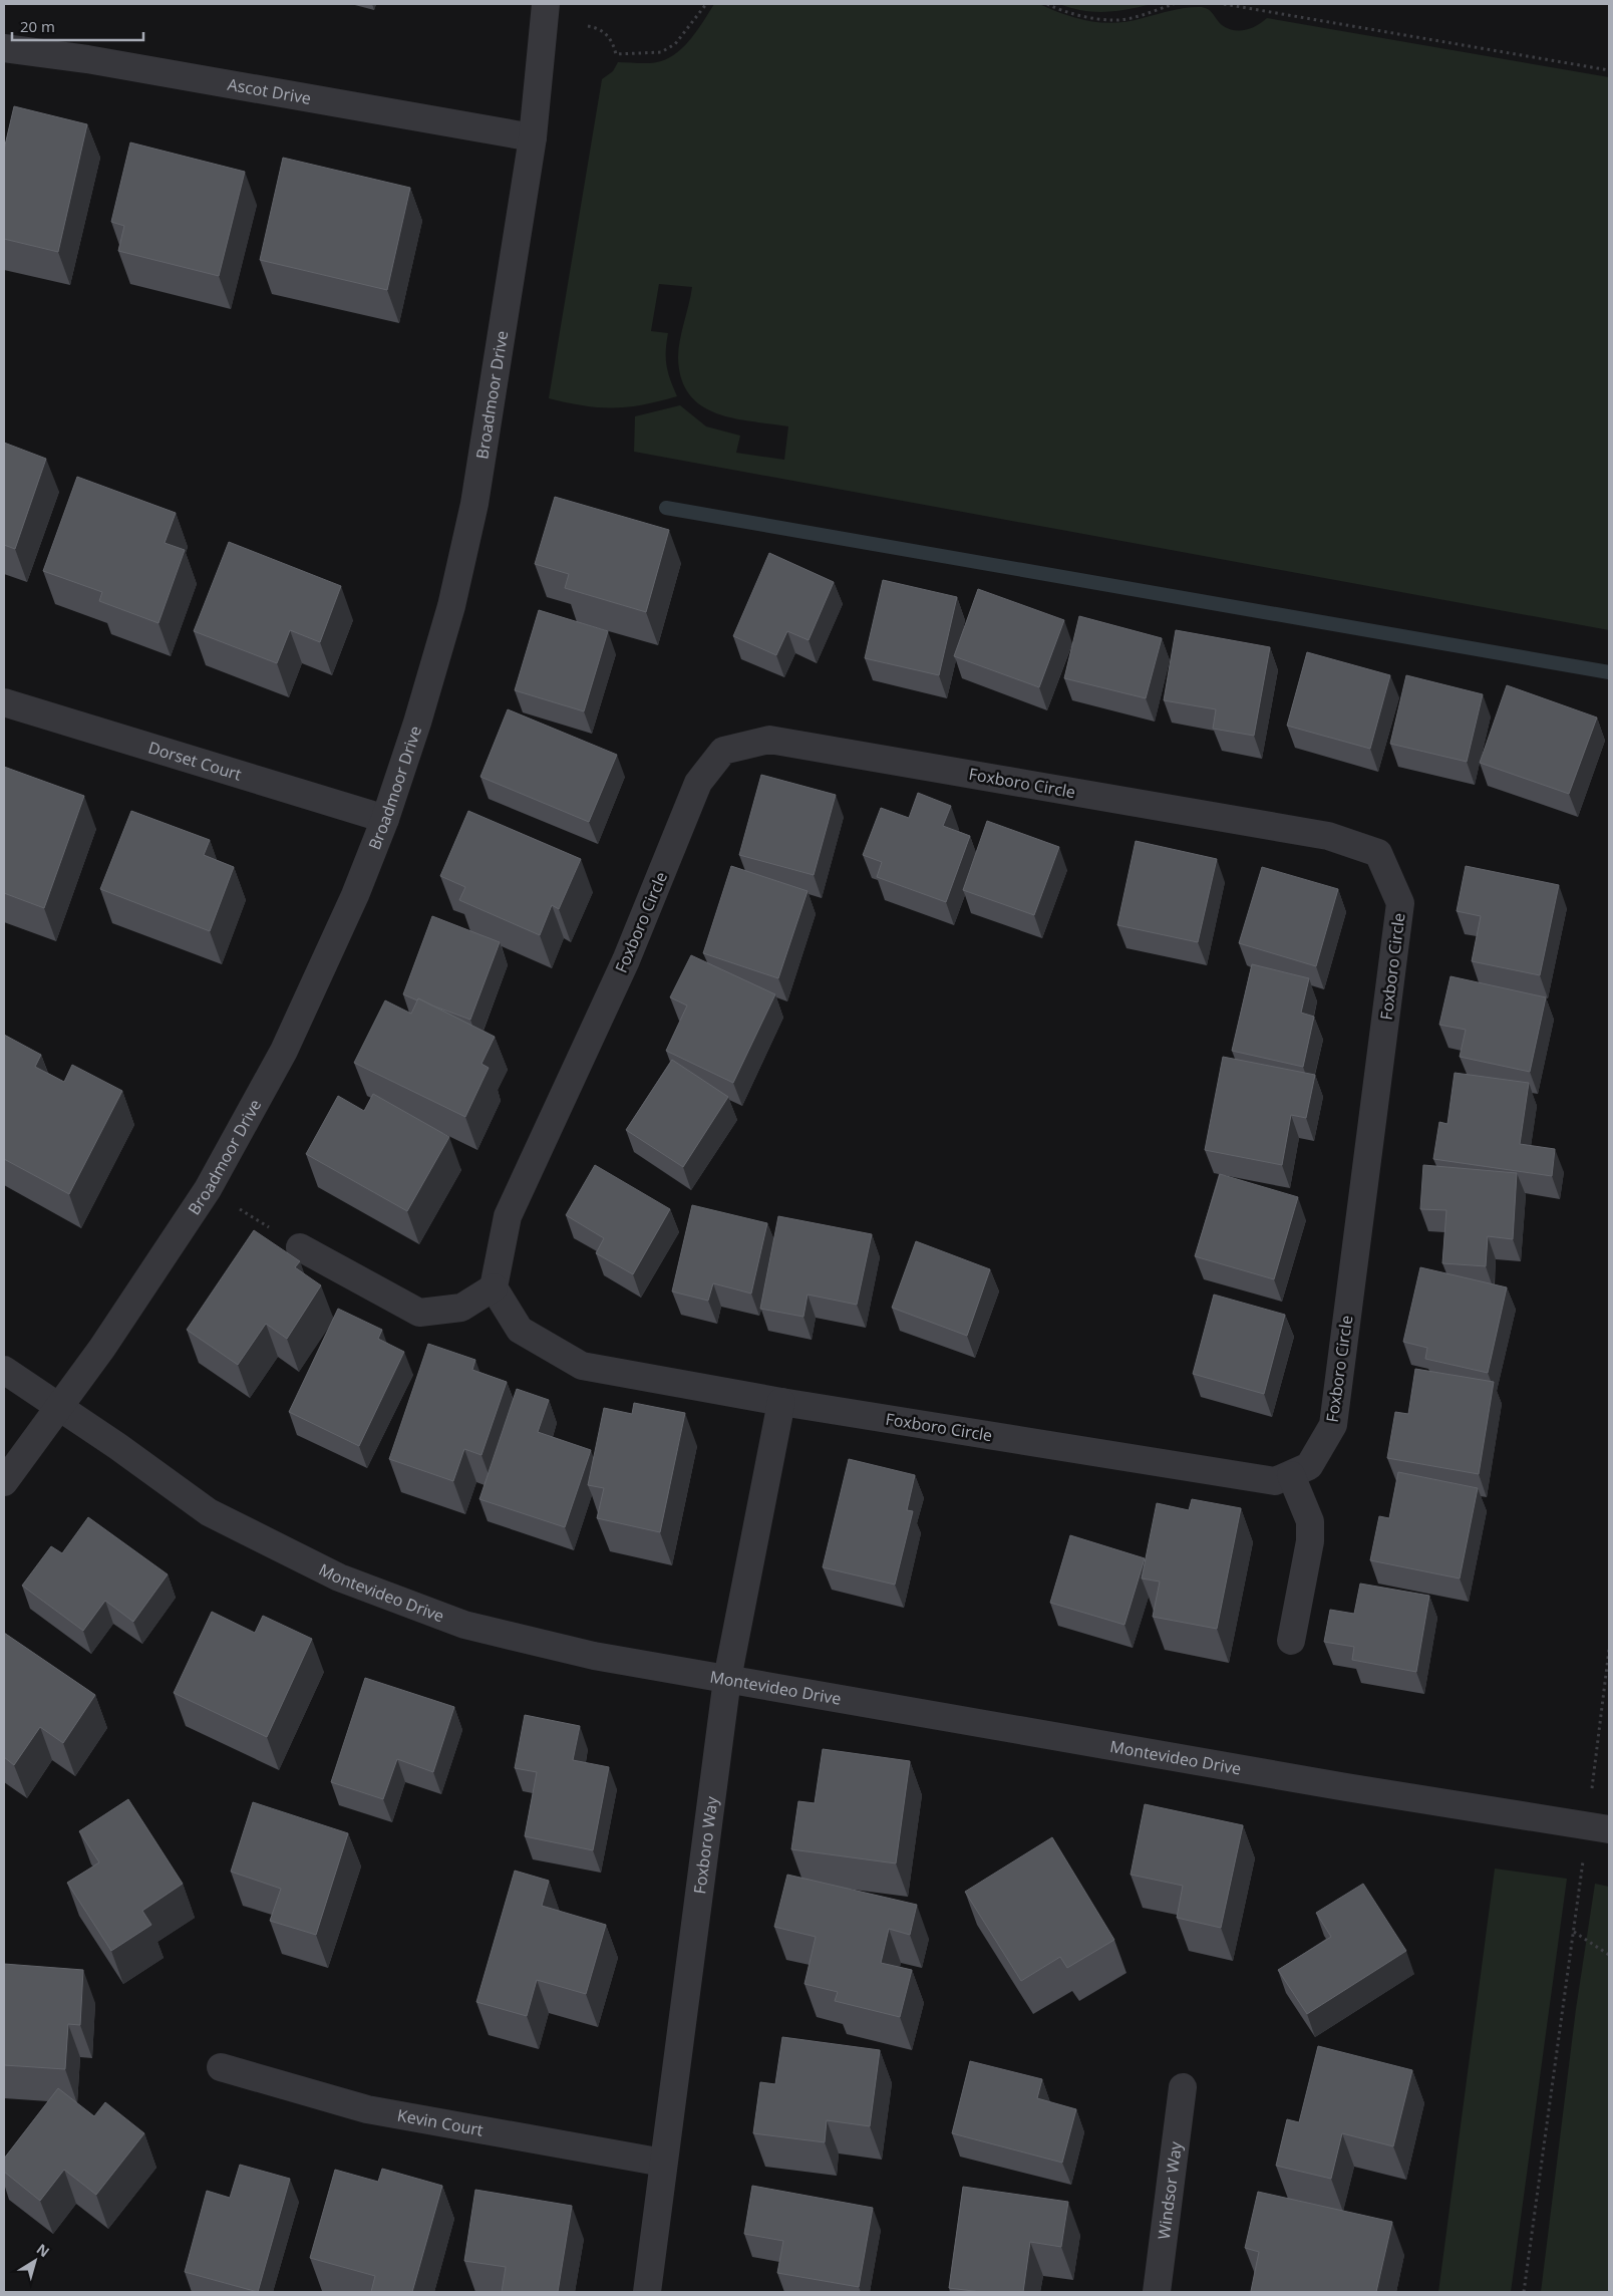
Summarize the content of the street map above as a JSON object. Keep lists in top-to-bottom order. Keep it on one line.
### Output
{"streets":{"street":["Ascot Drive","Broadmoor Drive","Dorset Court","Foxboro Circle","Montevideo Drive","Foxboro Way","Kevin Court","Windsor Way"]},"crossings":[["Ascot Drive","Broadmoor Drive"],["Broadmoor Drive","Dorset Court"],["Broadmoor Drive","Montevideo Drive"],["Foxboro Circle","Foxboro Way"],["Montevideo Drive","Foxboro Way"],["Foxboro Way","Kevin Court"]],"scale_bar":"20 m","north":"top right"}
